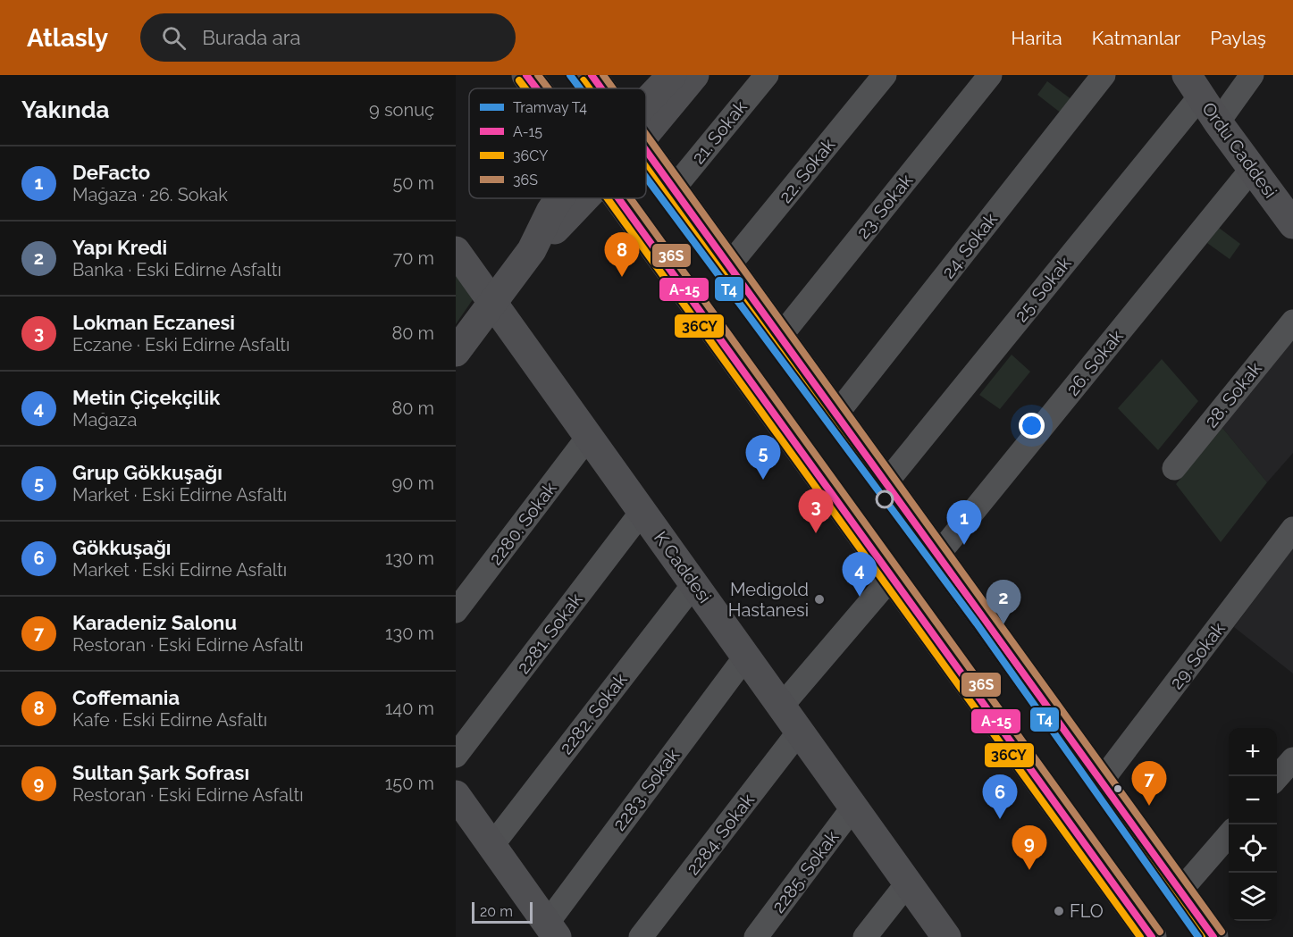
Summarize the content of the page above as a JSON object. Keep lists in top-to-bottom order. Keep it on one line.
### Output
{"streets":{"street":["21. Sokak","Ordu Caddesi","22. Sokak","23. Sokak","24. Sokak","25. Sokak","26. Sokak","28. Sokak","2280. Sokak","K Caddesi","2281. Sokak","29. Sokak","2282. Sokak","2283. Sokak","2284. Sokak","2285. Sokak"]},"crossings":[["Ordu Caddesi","25. Sokak"],["Ordu Caddesi","26. Sokak"],["2280. Sokak","K Caddesi"],["K Caddesi","2281. Sokak"],["K Caddesi","2282. Sokak"],["K Caddesi","2283. Sokak"],["K Caddesi","2284. Sokak"],["K Caddesi","2285. Sokak"]],"places":["Medigold Hastanesi","FLO"],"lines":["tram line T4","transit line A-15","transit line 36S","transit line 36CY"],"legend":["Tramvay T4","A-15","36CY","36S"],"scale_bar":"20 m","page":{"header":"Atlasly","search":"Burada ara","nav":["Harita","Katmanlar","Paylaş"],"heading":["Yakında","9 sonuç"],"list":[{"mark":"1","name":"DeFacto","note":"Mağaza · 26. Sokak","value":"50 m"},{"mark":"2","name":"Yapı Kredi","note":"Banka · Eski Edirne Asfaltı","value":"70 m"},{"mark":"3","name":"Lokman Eczanesi","note":"Eczane · Eski Edirne Asfaltı","value":"80 m"},{"mark":"4","name":"Metin Çiçekçilik","note":"Mağaza","value":"80 m"},{"mark":"5","name":"Grup Gökkuşağı","note":"Market · Eski Edirne Asfaltı","value":"90 m"},{"mark":"6","name":"Gökkuşağı","note":"Market · Eski Edirne Asfaltı","value":"130 m"},{"mark":"7","name":"Karadeniz Salonu","note":"Restoran · Eski Edirne Asfaltı","value":"130 m"},{"mark":"8","name":"Coffemania","note":"Kafe · Eski Edirne Asfaltı","value":"140 m"},{"mark":"9","name":"Sultan Şark Sofrası","note":"Restoran · Eski Edirne Asfaltı","value":"150 m"}],"pins":["8","5","3","1","4","2","7","6","9"],"map_buttons":["+","−"],"scale":"20 m"}}
